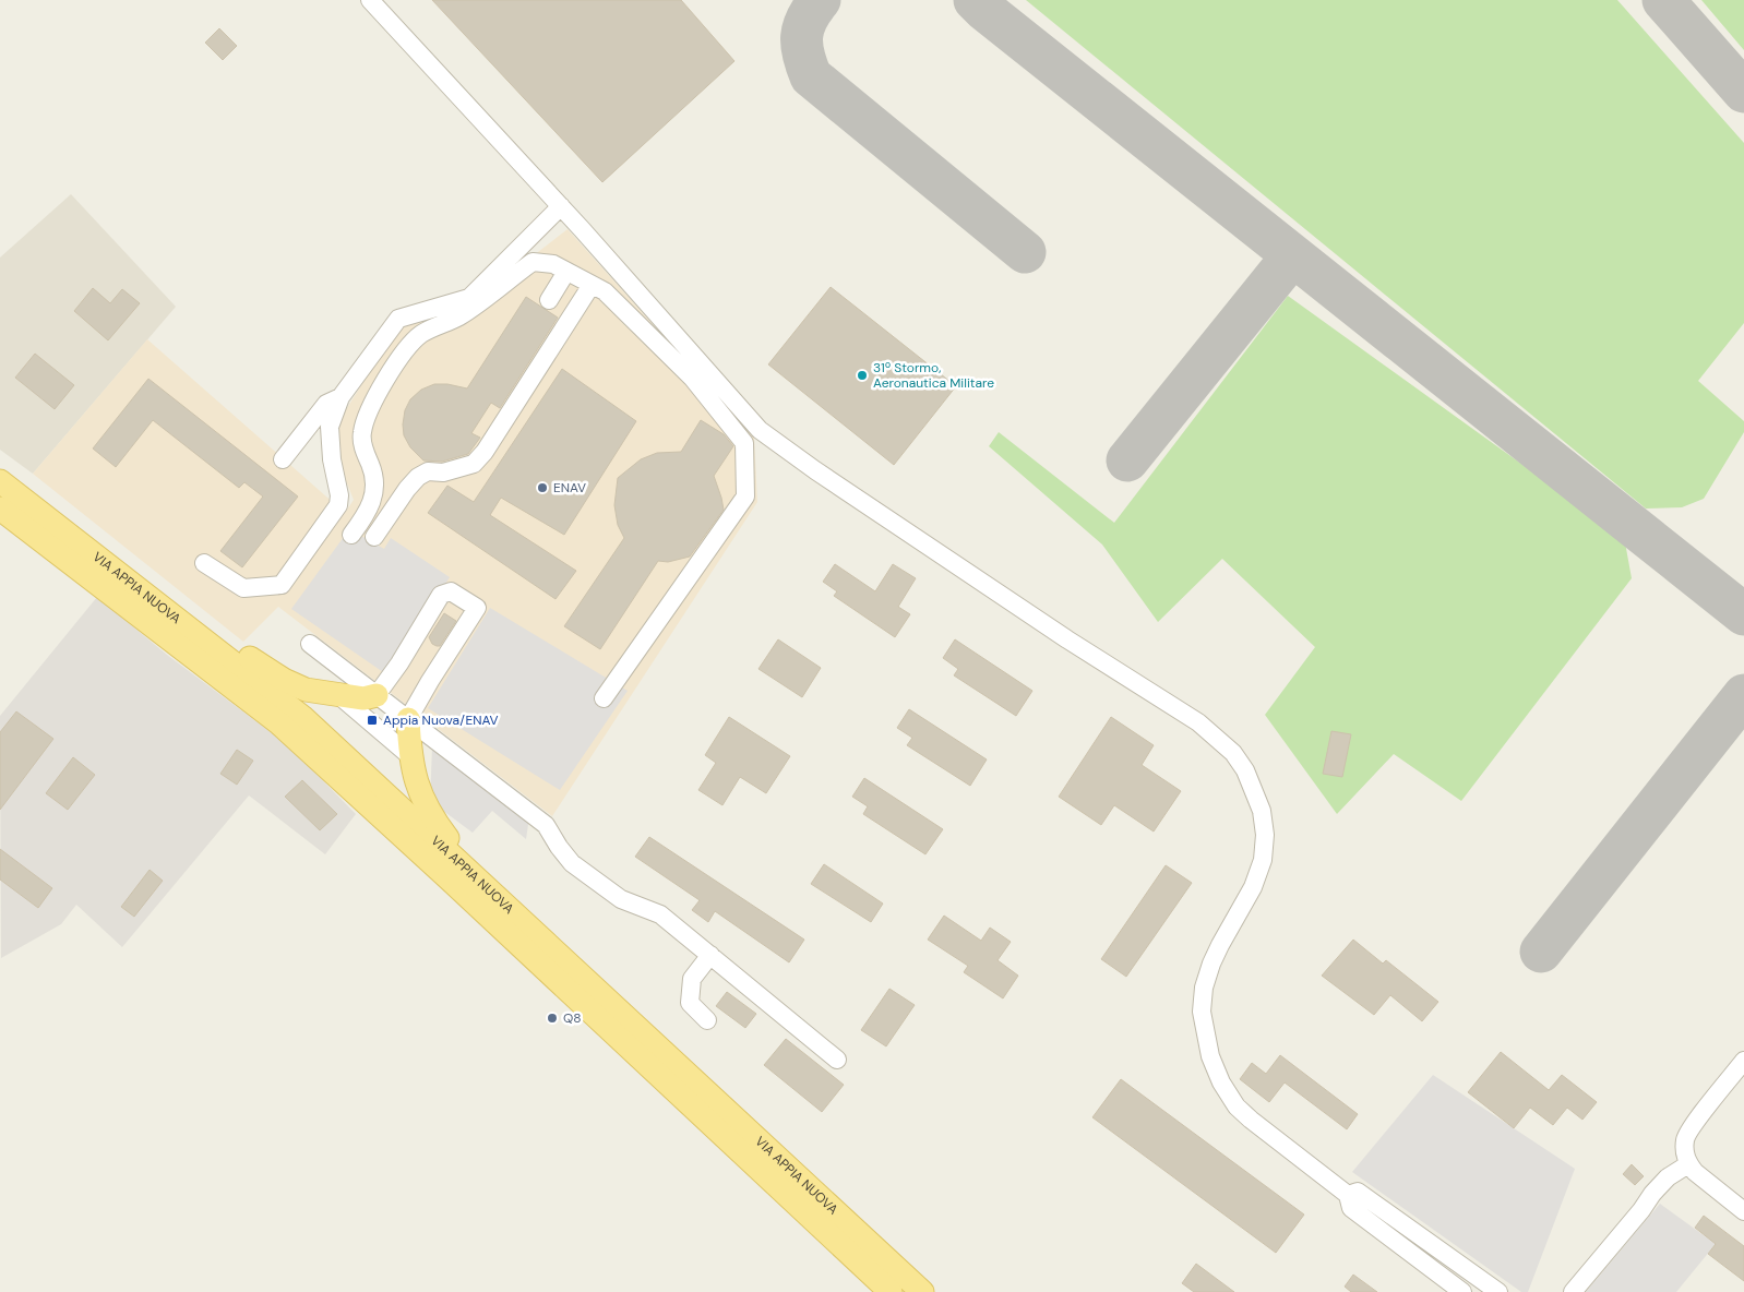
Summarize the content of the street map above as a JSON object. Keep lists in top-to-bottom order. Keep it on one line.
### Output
{"streets":{"main road":["VIA APPIA NUOVA"]},"places":{"other":["31º Stormo, Aeronautica Militare","ENAV","Q8"],"transit":["Appia Nuova/ENAV"]}}
